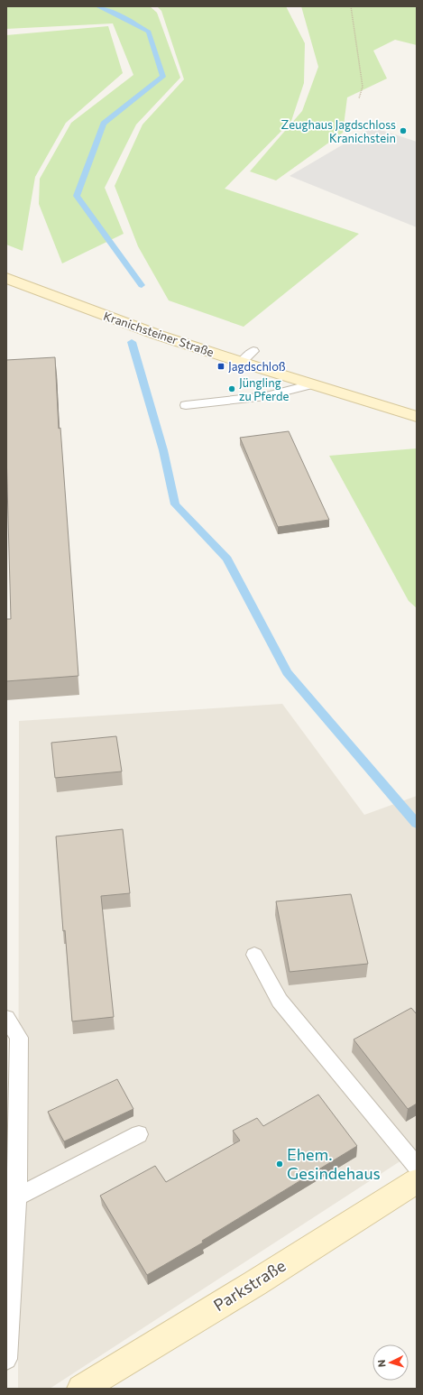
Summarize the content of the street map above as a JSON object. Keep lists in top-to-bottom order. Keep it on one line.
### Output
{"streets":{"main road":["Kranichsteiner Straße","Parkstraße"]},"places":{"other":["Zeughaus Jagdschloss Kranichstein","Jüngling zu Pferde","Ehem. Gesindehaus"],"transit":["Jagdschloß"]},"north":"left"}
